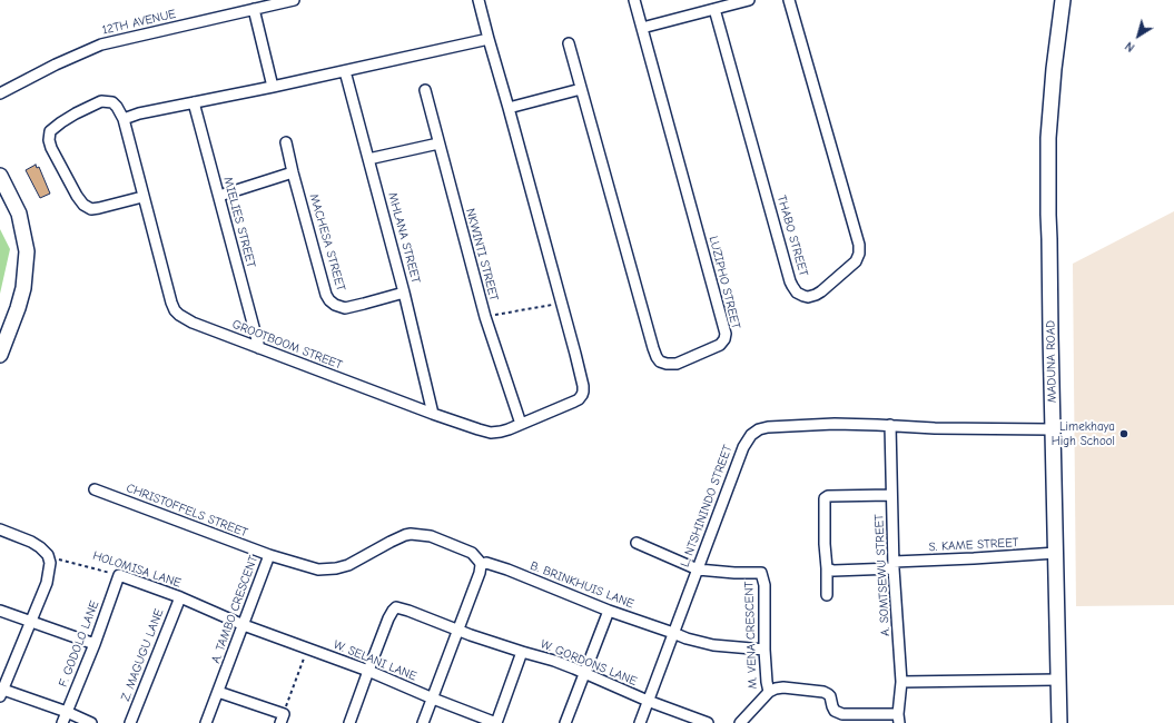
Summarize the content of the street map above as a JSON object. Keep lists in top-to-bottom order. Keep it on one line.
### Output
{"streets":{"street":["12TH AVENUE","MIELIES STREET","THABO STREET","MHLANA STREET","MACHESA STREET","NKWINTI STREET","LUZIPHO STREET","GROOTBOOM STREET","MADUNA ROAD","L. NTSHININDO STREET","CHRISTOFFELS STREET","S. KAME STREET","HOLOMISA LANE","A. SOMTSEWU STREET","B. BRINKHUIS LANE","A. TAMBO CRESCENT","M. VENA CRESCENT","F. GODOLO LANE","Z. MAGUGU LANE","W. SELANI LANE","W. GORDONS LANE"]},"crossings":[["MIELIES STREET","GROOTBOOM STREET"],["MHLANA STREET","MACHESA STREET"],["MHLANA STREET","GROOTBOOM STREET"],["NKWINTI STREET","GROOTBOOM STREET"],["MADUNA ROAD","L. NTSHININDO STREET"],["MADUNA ROAD","S. KAME STREET"],["L. NTSHININDO STREET","A. SOMTSEWU STREET"],["L. NTSHININDO STREET","B. BRINKHUIS LANE"],["L. NTSHININDO STREET","M. VENA CRESCENT"],["L. NTSHININDO STREET","W. GORDONS LANE"],["CHRISTOFFELS STREET","A. TAMBO CRESCENT"],["S. KAME STREET","A. SOMTSEWU STREET"],["HOLOMISA LANE","A. TAMBO CRESCENT"],["HOLOMISA LANE","F. GODOLO LANE"],["HOLOMISA LANE","Z. MAGUGU LANE"],["HOLOMISA LANE","W. SELANI LANE"],["B. BRINKHUIS LANE","A. TAMBO CRESCENT"],["B. BRINKHUIS LANE","M. VENA CRESCENT"],["A. TAMBO CRESCENT","W. SELANI LANE"],["W. SELANI LANE","W. GORDONS LANE"]],"places":["Limekhaya High School"],"north":"bottom left"}
